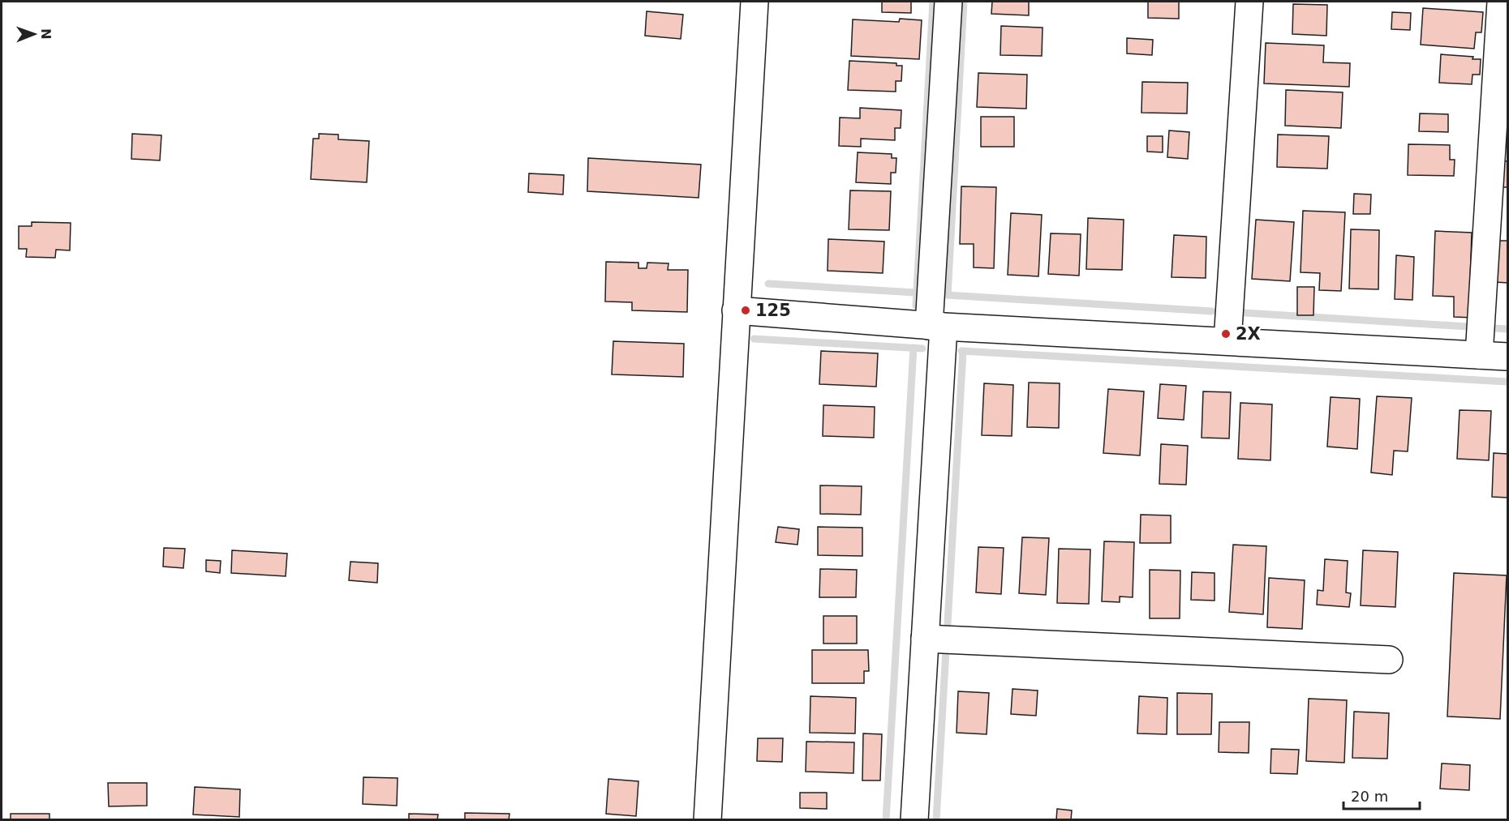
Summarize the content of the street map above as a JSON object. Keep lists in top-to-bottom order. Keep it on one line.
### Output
{"places":["125","2X"],"scale_bar":"20 m","north":"right"}
